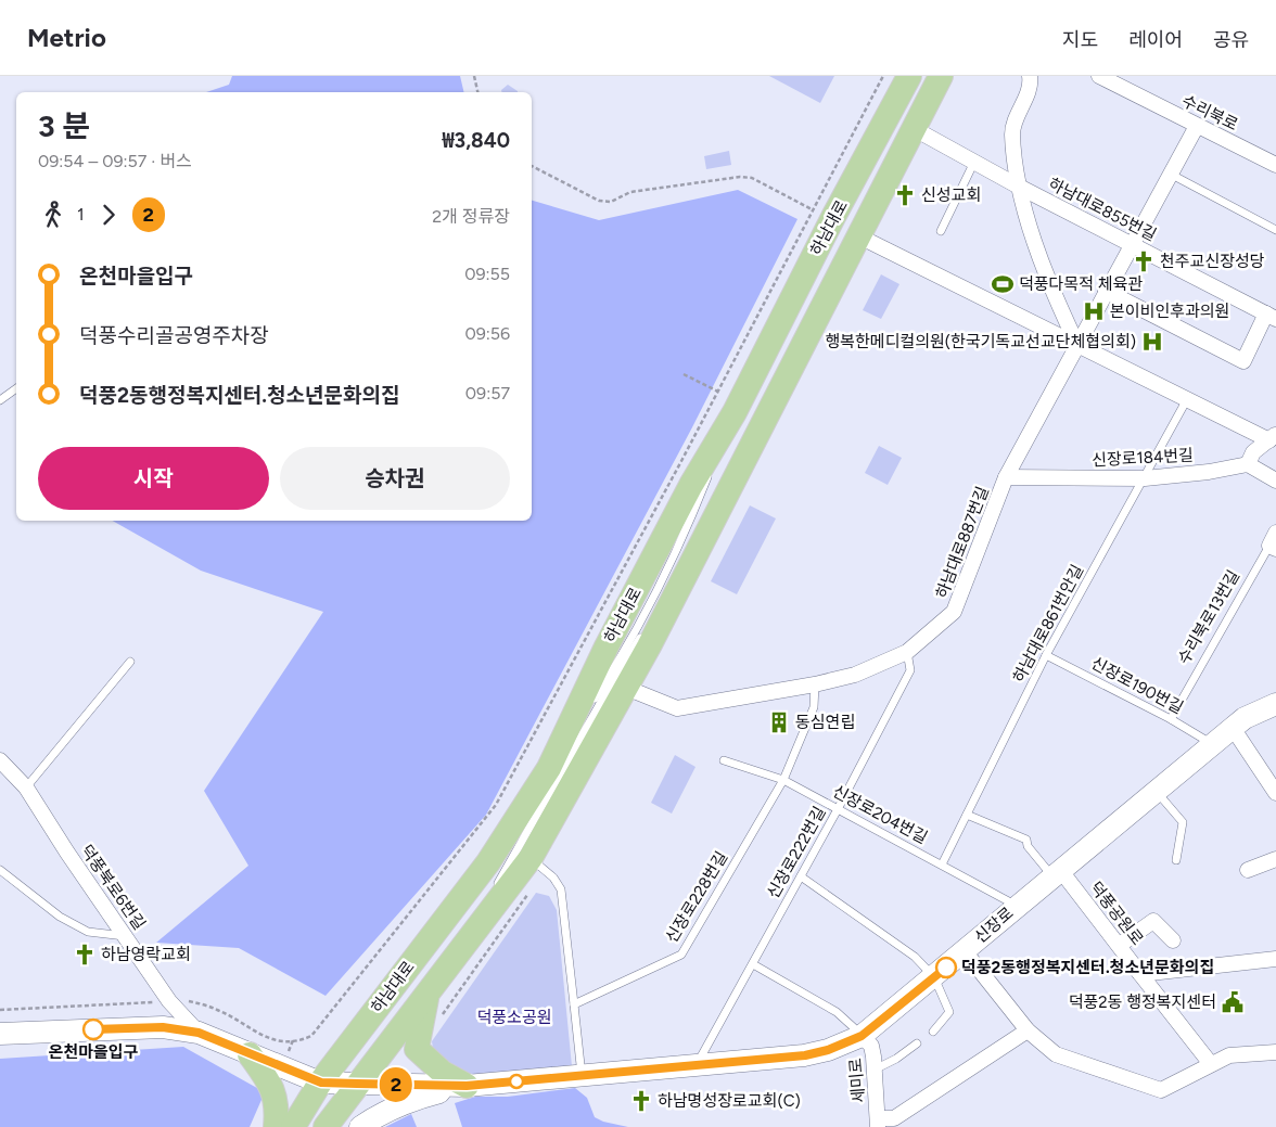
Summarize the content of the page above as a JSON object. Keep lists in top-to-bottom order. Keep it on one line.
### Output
{"streets":{"main road":["하남대로"],"street":["수리북로","하남대로855번길","신장로184번길","하남대로887번길","덕풍북로6번길","덕풍공원로","신장로","세미로"],"lane":["수리북로13번길","하남대로861번안길","신장로190번길","신장로204번길","신장로222번길","신장로228번길"]},"crossings":[["수리북로","하남대로887번길"],["하남대로855번길","하남대로"],["하남대로855번길","하남대로887번길"],["하남대로","하남대로887번길"],["하남대로","신장로"],["신장로184번길","하남대로887번길"],["신장로184번길","하남대로861번안길"],["하남대로887번길","신장로222번길"],["하남대로887번길","신장로228번길"],["수리북로13번길","신장로190번길"],["하남대로861번안길","신장로190번길"],["하남대로861번안길","신장로204번길"],["신장로190번길","신장로"],["신장로204번길","신장로222번길"],["신장로204번길","신장로228번길"],["신장로204번길","신장로"],["신장로222번길","신장로"],["덕풍북로6번길","신장로"],["덕풍공원로","신장로"],["신장로","세미로"]],"parks":["덕풍소공원"],"places":{"church":["신성교회","천주교신장성당","하남영락교회","하남명성장로교회(C)"],"sports":["덕풍다목적 체육관"],"hospital":["본이비인후과의원","행복한메디컬의원(한국기독교선교단체협의회)"],"building":["동심연립"],"other":["덕풍2동행정복지센터.청소년문화의집","온천마을입구"],"public building":["덕풍2동 행정복지센터"]},"lines":["bus line 2"],"page":{"header":"Metrio","nav":["지도","레이어","공유"],"on_map":"2","heading":["3 분","09:54 – 09:57 · 버스","₩3,840"],"legs":["1","2","2개 정류장"],"list":[{"name":"온천마을입구","value":"09:55"},{"name":"덕풍수리골공영주차장","value":"09:56"},{"name":"덕풍2동행정복지센터.청소년문화의집","value":"09:57"}],"buttons":["시작","승차권"]}}
